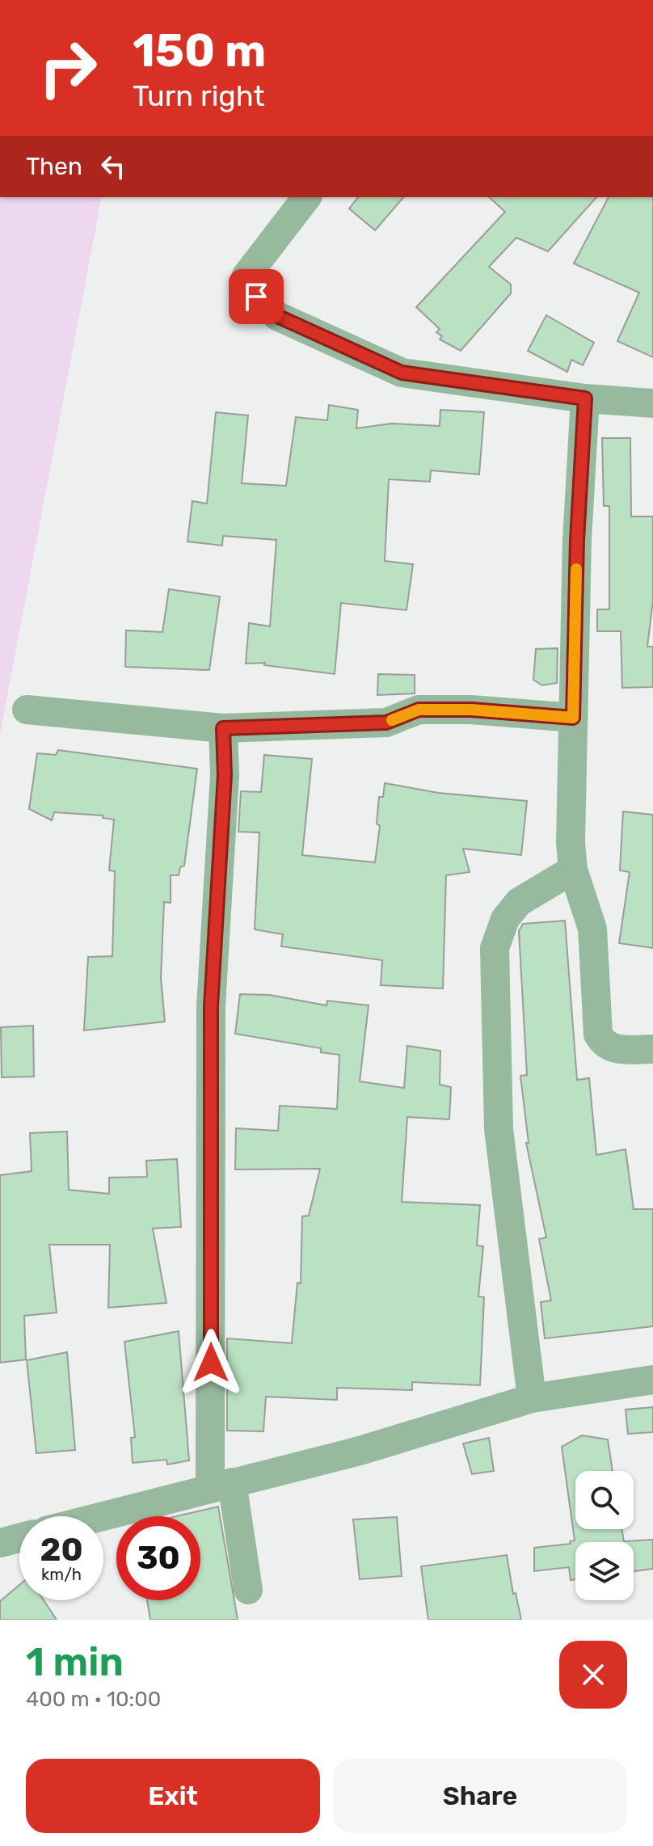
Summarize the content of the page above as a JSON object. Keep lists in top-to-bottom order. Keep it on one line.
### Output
{"page":{"turn":["150 m","Turn right"],"then":"Then","speed":"20 km/h","limit":"30","heading":["1 min","400 m · 10:00"],"buttons":["Exit","Share"]}}
